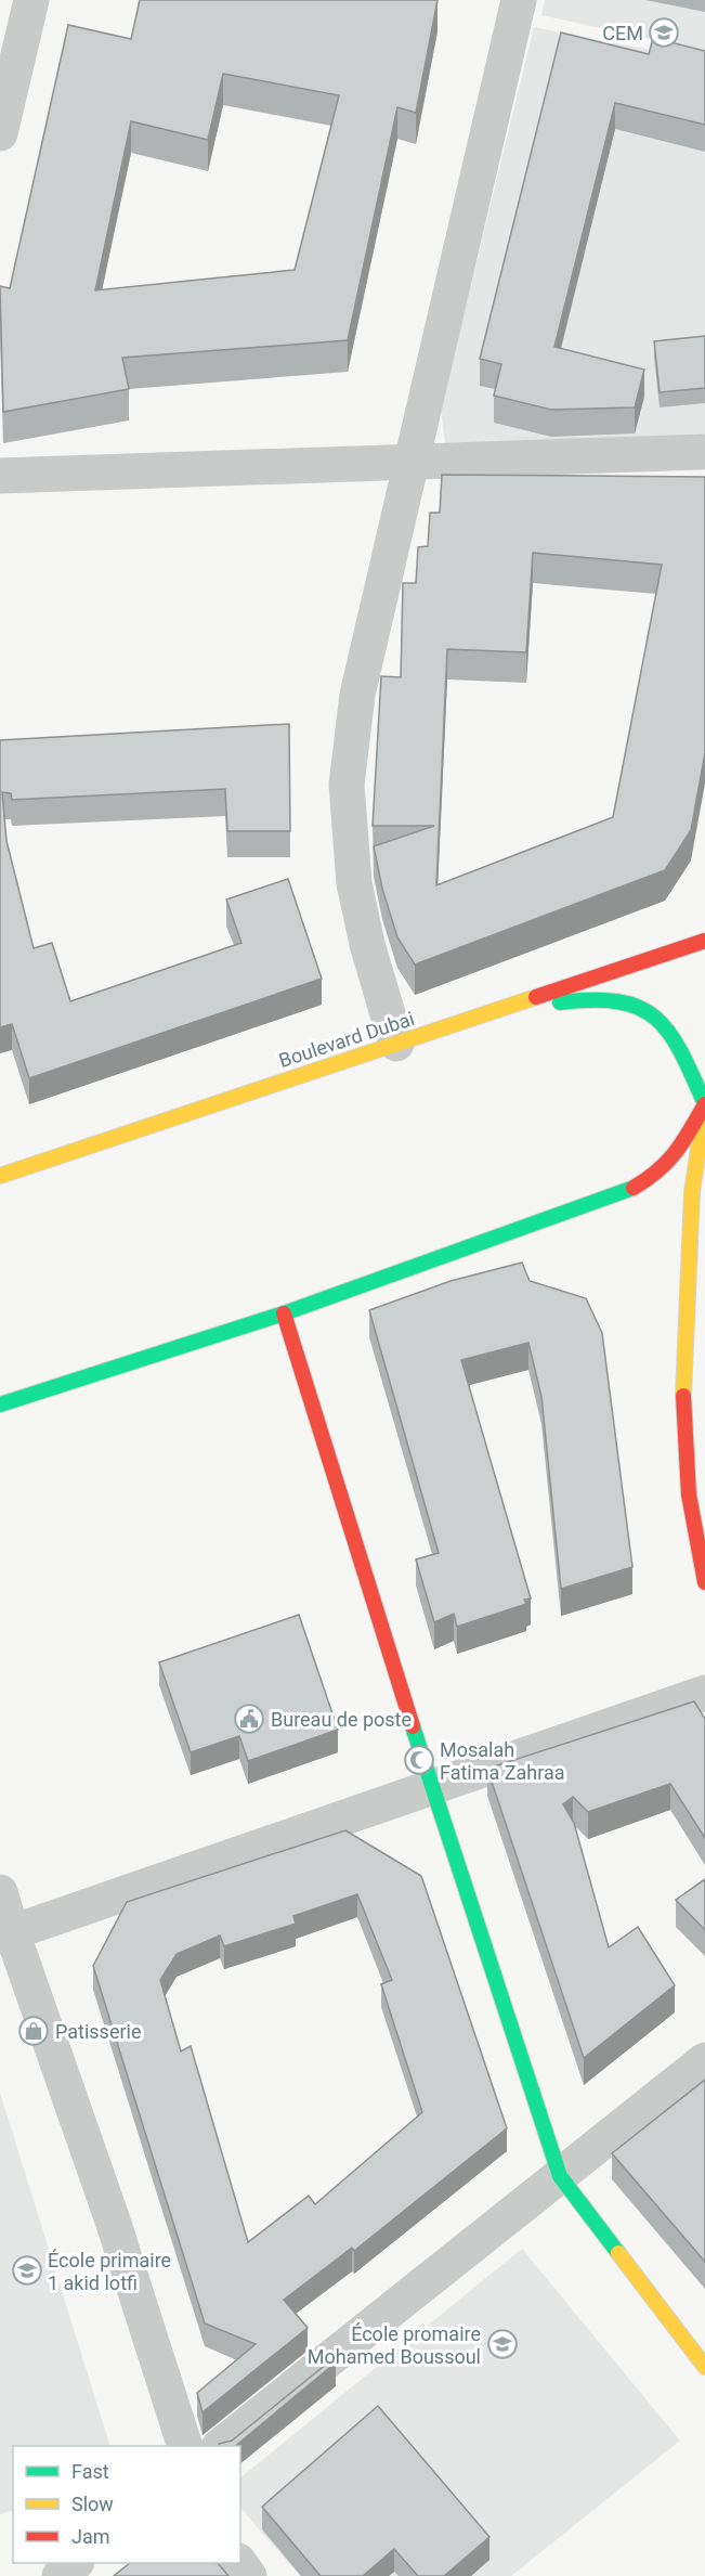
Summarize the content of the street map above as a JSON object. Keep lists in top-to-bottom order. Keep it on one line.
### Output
{"streets":{"street":["Boulevard Dubai"]},"places":{"school or university":["CEM","École primaire 1 akid lotfi","École promaire Mohamed Boussoul"],"public building":["Bureau de poste"],"mosque":["Mosalah Fatima Zahraa"],"shop":["Patisserie"]},"legend":["Fast","Slow","Jam"]}
